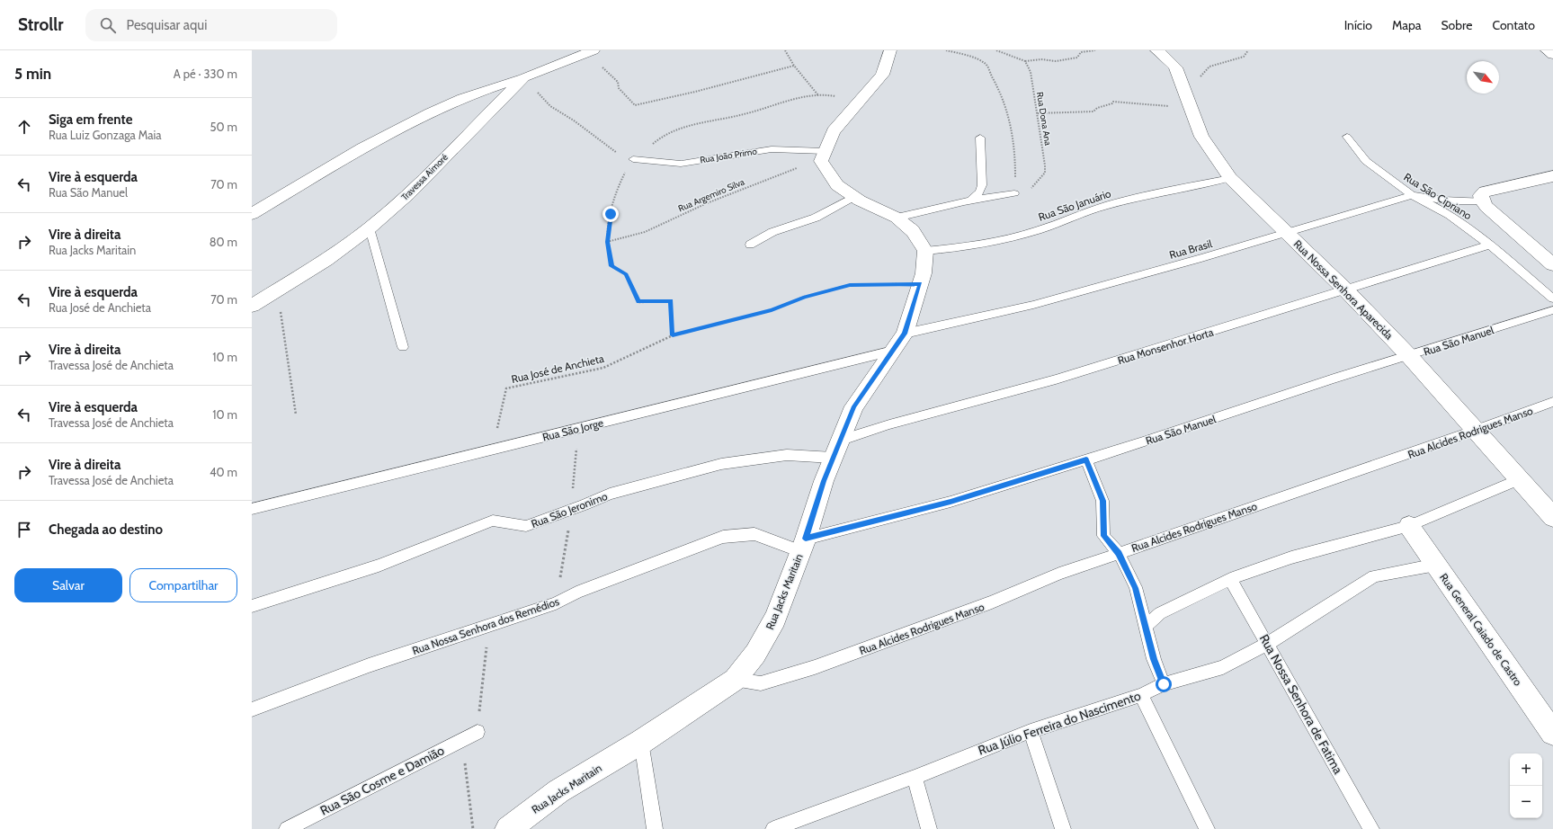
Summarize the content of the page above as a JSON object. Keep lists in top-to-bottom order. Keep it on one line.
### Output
{"streets":{"street":["Travessa Aimoré","Rua Nossa Senhora Aparecida","Rua Jacks Maritain","Rua General Caiado de Castro"],"lane":["Rua João Primo","Rua São Cipriano","Rua São Januário","Rua Brasil","Rua São Manuel","Rua Monsenhor Horta","Rua São Jorge","Rua Alcides Rodrigues Manso","Rua São Jeronimo","Rua Nossa Senhora dos Remédios","Rua Nossa Senhora de Fatima","Rua Júlio Ferreira do Nascimento","Rua Sāo Cosme e Damiāo"],"path":["Rua Dona Ana","Rua Argemiro Silva","Rua José de Anchieta"]},"crossings":[["Rua João Primo","Rua Argemiro Silva"],["Rua São Cipriano","Rua Brasil"],["Rua São Cipriano","Rua Monsenhor Horta"],["Rua São Januário","Rua Nossa Senhora Aparecida"],["Rua São Januário","Rua Jacks Maritain"],["Rua Brasil","Rua Nossa Senhora Aparecida"],["Rua Brasil","Rua São Jorge"],["Rua Brasil","Rua Jacks Maritain"],["Rua Nossa Senhora Aparecida","Rua São Manuel"],["Rua Nossa Senhora Aparecida","Rua Monsenhor Horta"],["Rua Nossa Senhora Aparecida","Rua Alcides Rodrigues Manso"],["Rua São Manuel","Rua Jacks Maritain"],["Rua São Manuel","Rua Nossa Senhora dos Remédios"],["Rua Monsenhor Horta","Rua São Jeronimo"],["Rua Monsenhor Horta","Rua Jacks Maritain"],["Rua José de Anchieta","Rua São Jorge"],["Rua José de Anchieta","Rua Jacks Maritain"],["Rua São Jorge","Rua Jacks Maritain"],["Rua Alcides Rodrigues Manso","Rua Jacks Maritain"],["Rua São Jeronimo","Rua Jacks Maritain"],["Rua Jacks Maritain","Rua Nossa Senhora dos Remédios"],["Rua General Caiado de Castro","Rua Júlio Ferreira do Nascimento"],["Rua Nossa Senhora de Fatima","Rua Júlio Ferreira do Nascimento"]],"north":"bottom right","page":{"header":"Strollr","search":"Pesquisar aqui","nav":["Início","Mapa","Sobre","Contato"],"heading":["5 min","A pé · 330 m"],"list":[["Siga em frente","Rua Luiz Gonzaga Maia","50 m"],["Vire à esquerda","Rua São Manuel","70 m"],["Vire à direita","Rua Jacks Maritain","80 m"],["Vire à esquerda","Rua José de Anchieta","70 m"],["Vire à direita","Travessa José de Anchieta","10 m"],["Vire à esquerda","Travessa José de Anchieta","10 m"],["Vire à direita","Travessa José de Anchieta","40 m"],"Chegada ao destino"],"buttons":["Salvar","Compartilhar"],"map_buttons":["+","−"]}}
